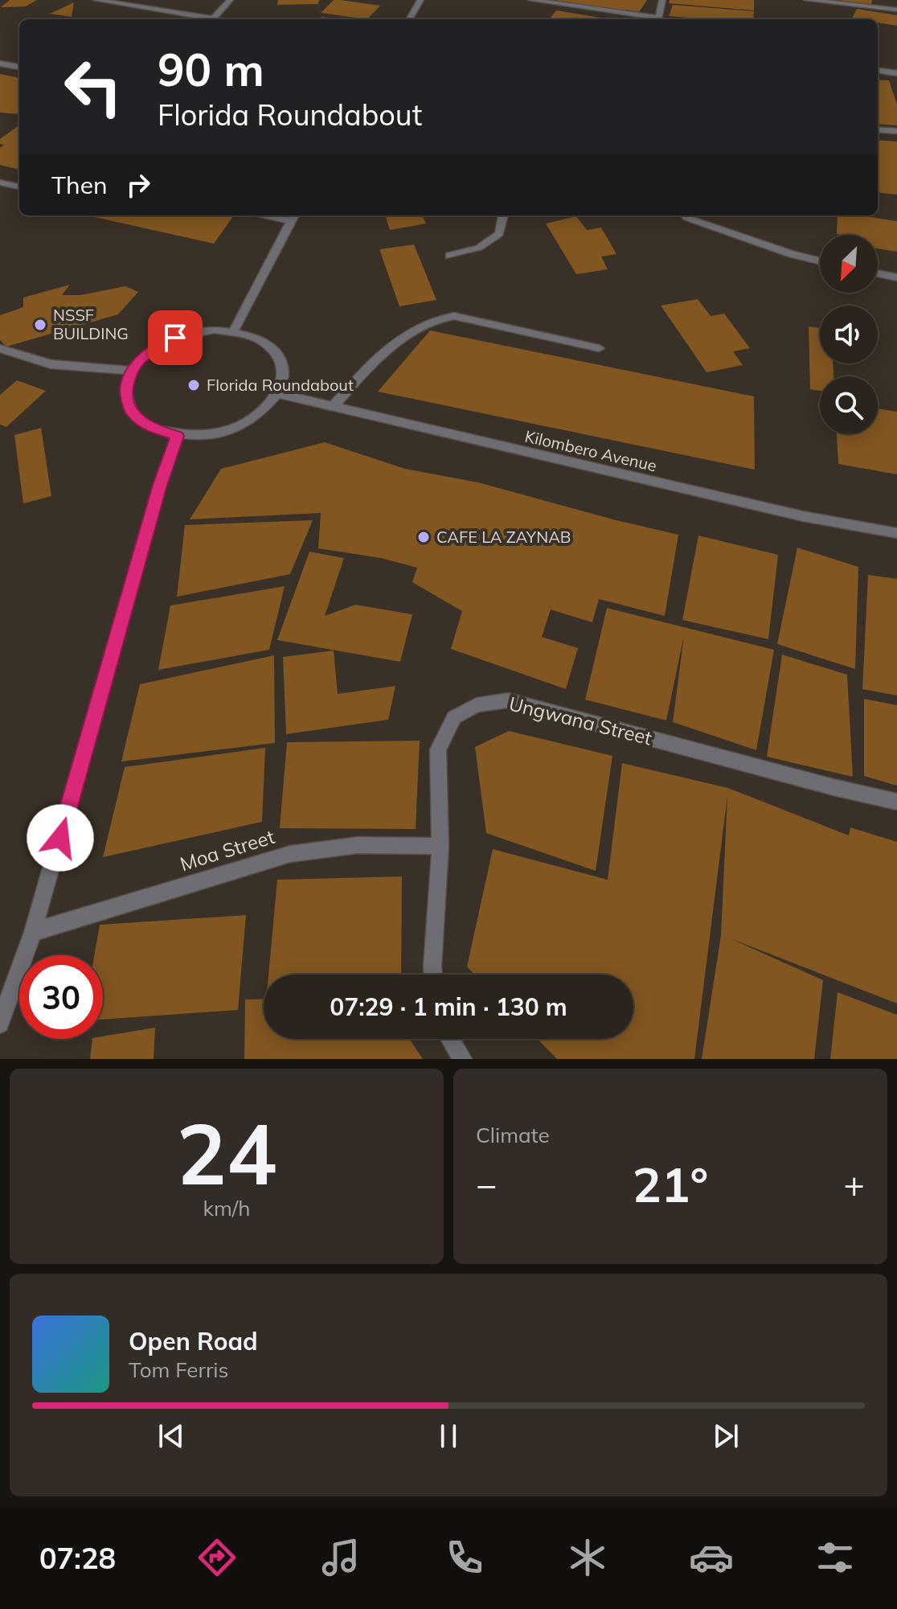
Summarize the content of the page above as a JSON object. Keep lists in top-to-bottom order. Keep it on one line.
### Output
{"streets":{"street":["Kilombero Avenue","Ungwana Street","Moa Street"]},"crossings":[["Ungwana Street","Moa Street"]],"places":["NSSF BUILDING","Florida Roundabout","CAFE LA ZAYNAB"],"north":"bottom left","page":{"turn":["90 m","Florida Roundabout"],"then":"Then","limit":"30","trip":"07:29 · 1 min · 130 m","tile":[["24","km/h"],"Climate"],"heat":["−","21°","+"],"song":["Open Road","Tom Ferris"],"tabs":"07:28"}}
